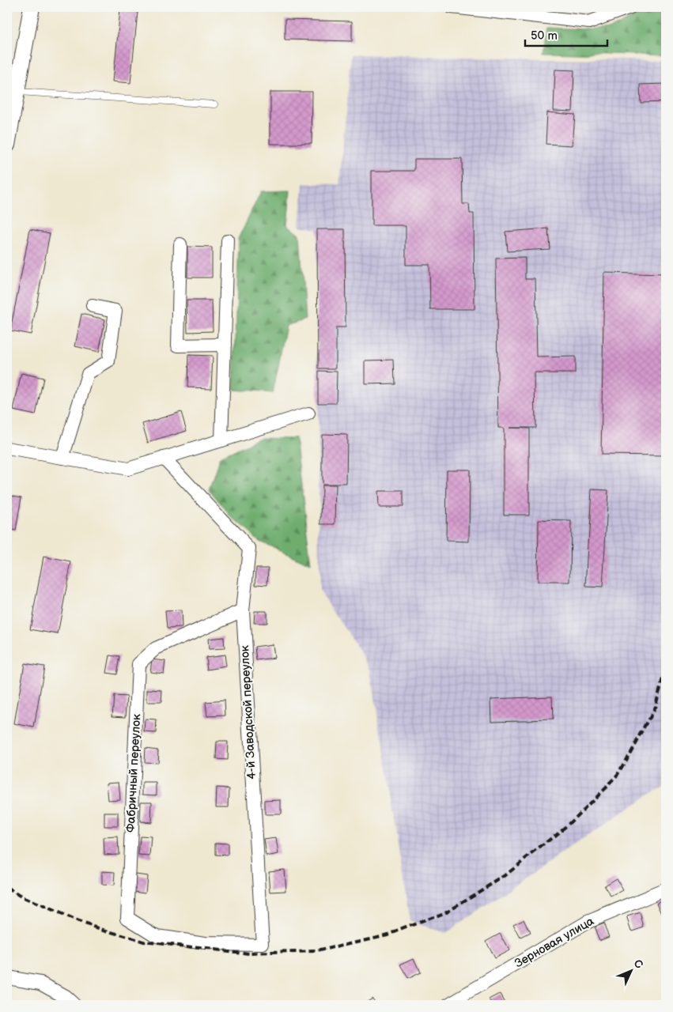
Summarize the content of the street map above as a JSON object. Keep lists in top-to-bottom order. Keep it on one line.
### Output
{"streets":{"street":["4-й Заводской переулок","Фабричный переулок","Зерновая улица"]},"crossings":[["4-й Заводской переулок","Фабричный переулок"]],"scale_bar":"50 m","north":"top right"}
